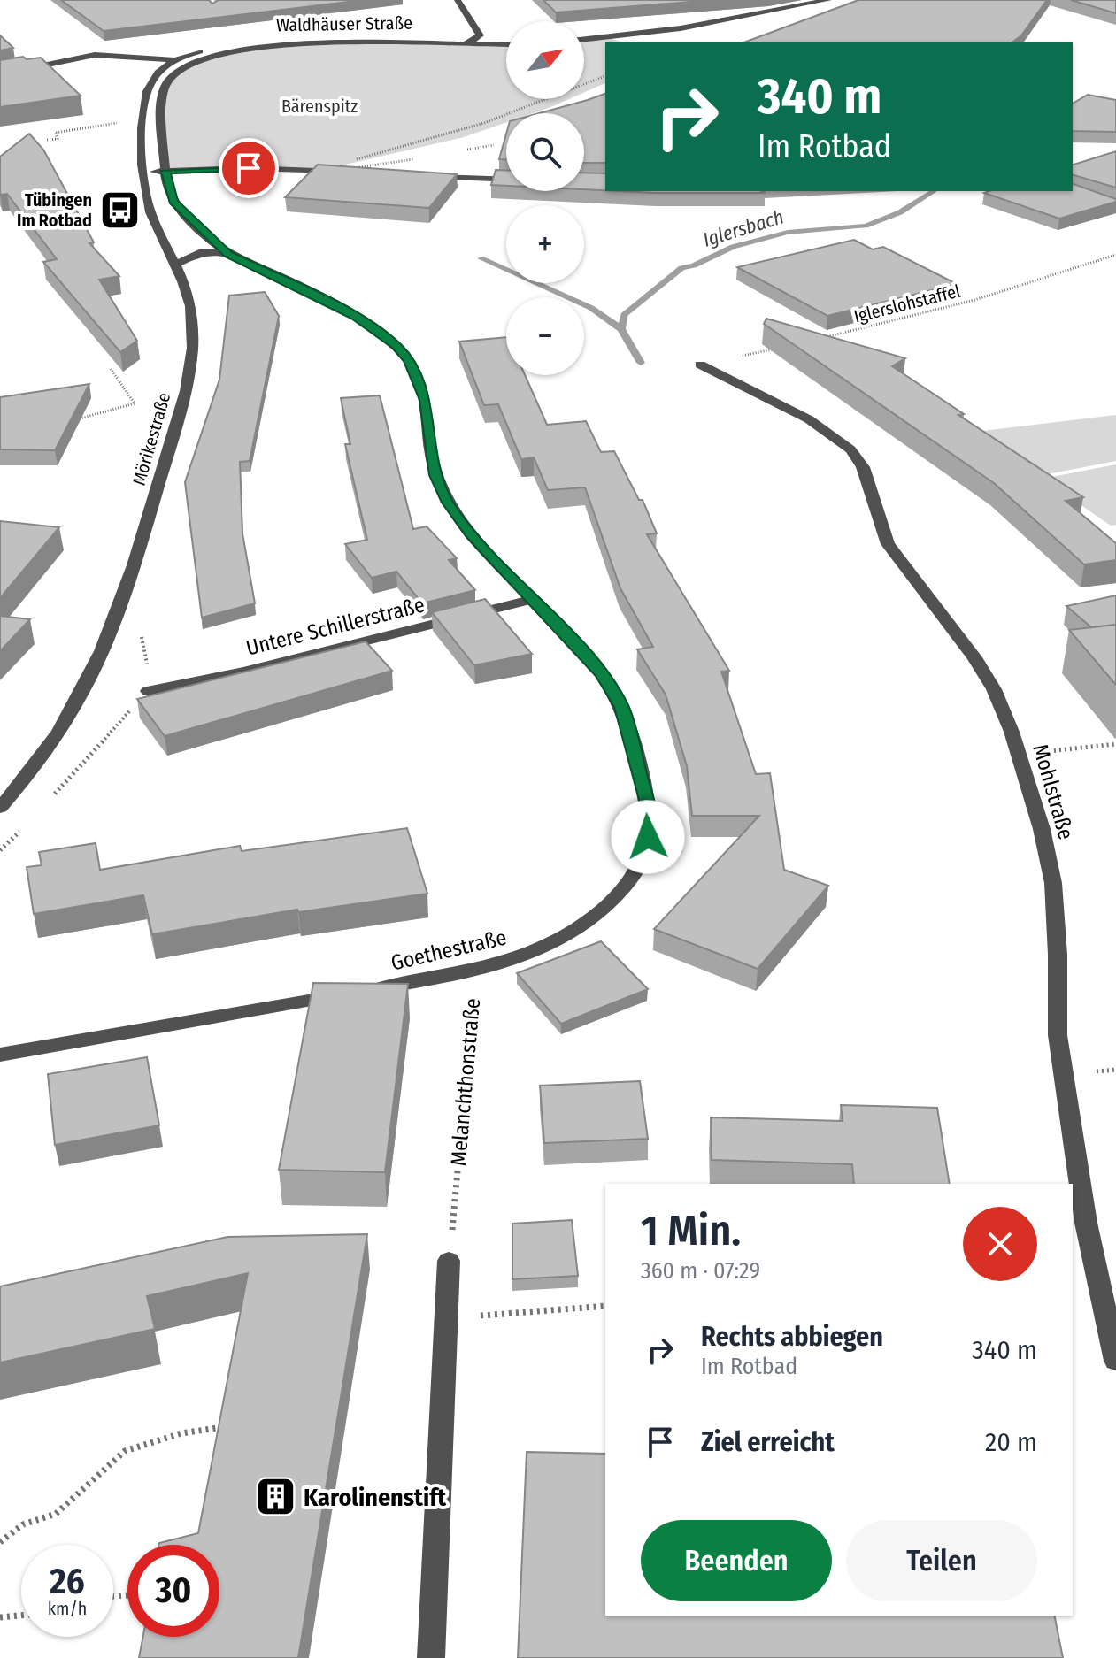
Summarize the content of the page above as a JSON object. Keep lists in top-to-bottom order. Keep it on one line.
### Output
{"streets":{"street":["Waldhäuser Straße","Mörikestraße","Untere Schillerstraße","Mohlstraße","Goethestraße"],"path":["Iglerslohstaffel","Melanchthonstraße"]},"crossings":[["Waldhäuser Straße","Mörikestraße"],["Mörikestraße","Goethestraße"],["Untere Schillerstraße","Goethestraße"],["Goethestraße","Melanchthonstraße"]],"water":["Iglersbach"],"parks":["Bärenspitz"],"places":{"bus stop":["Tübingen Im Rotbad"],"building":["Karolinenstift"]},"north":"top right","page":{"map_buttons":["+","−"],"turn":["340 m","Im Rotbad"],"heading":["1 Min.","360 m · 07:29"],"list":[{"name":"Rechts abbiegen","note":"Im Rotbad","value":"340 m"},{"name":"Ziel erreicht","value":"20 m"}],"buttons":["Beenden","Teilen"],"speed":"26 km/h","limit":"30"}}
